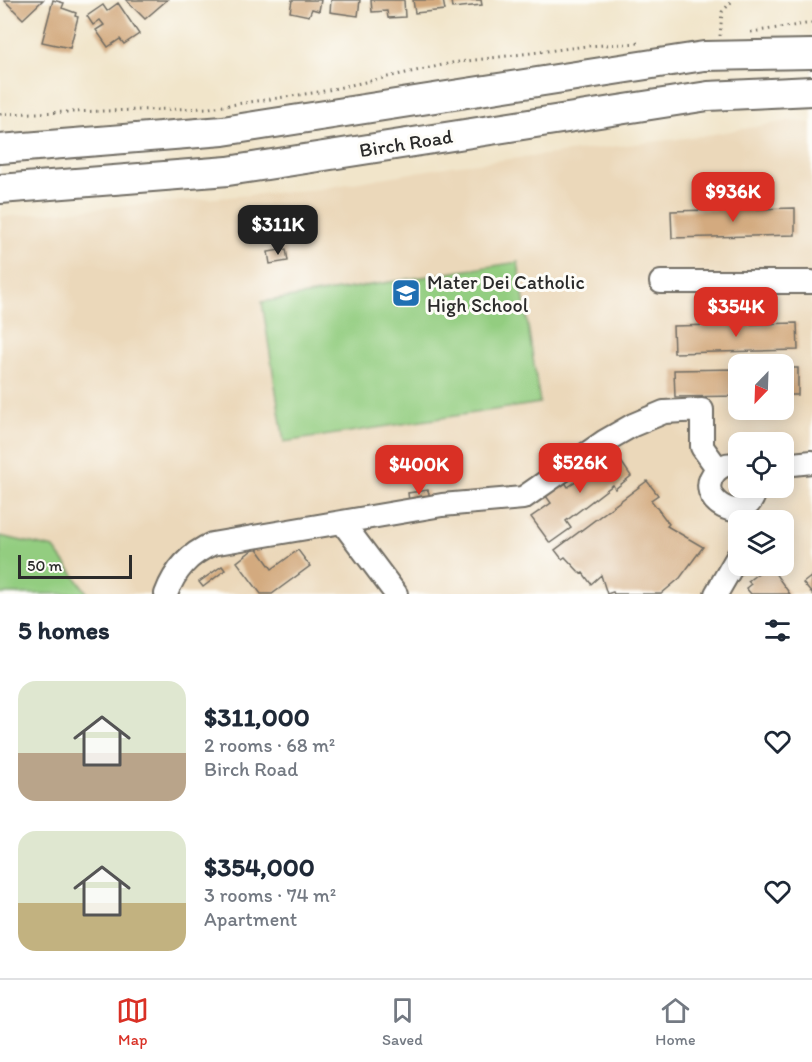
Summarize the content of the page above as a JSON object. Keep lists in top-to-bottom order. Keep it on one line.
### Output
{"streets":{"main road":["Birch Road"]},"places":{"school or university":["Mater Dei Catholic High School"]},"scale_bar":"50 m","north":"bottom left","page":{"price":["$936K","$311K","$354K","$526K","$400K"],"scale":"50 m","heading":"5 homes","list":[{"name":"$311,000","note":"2 rooms · 68 m² · Birch Road"},{"name":"$354,000","note":"3 rooms · 74 m² · Apartment"}],"tabs":["Map","Saved","Home"]}}
